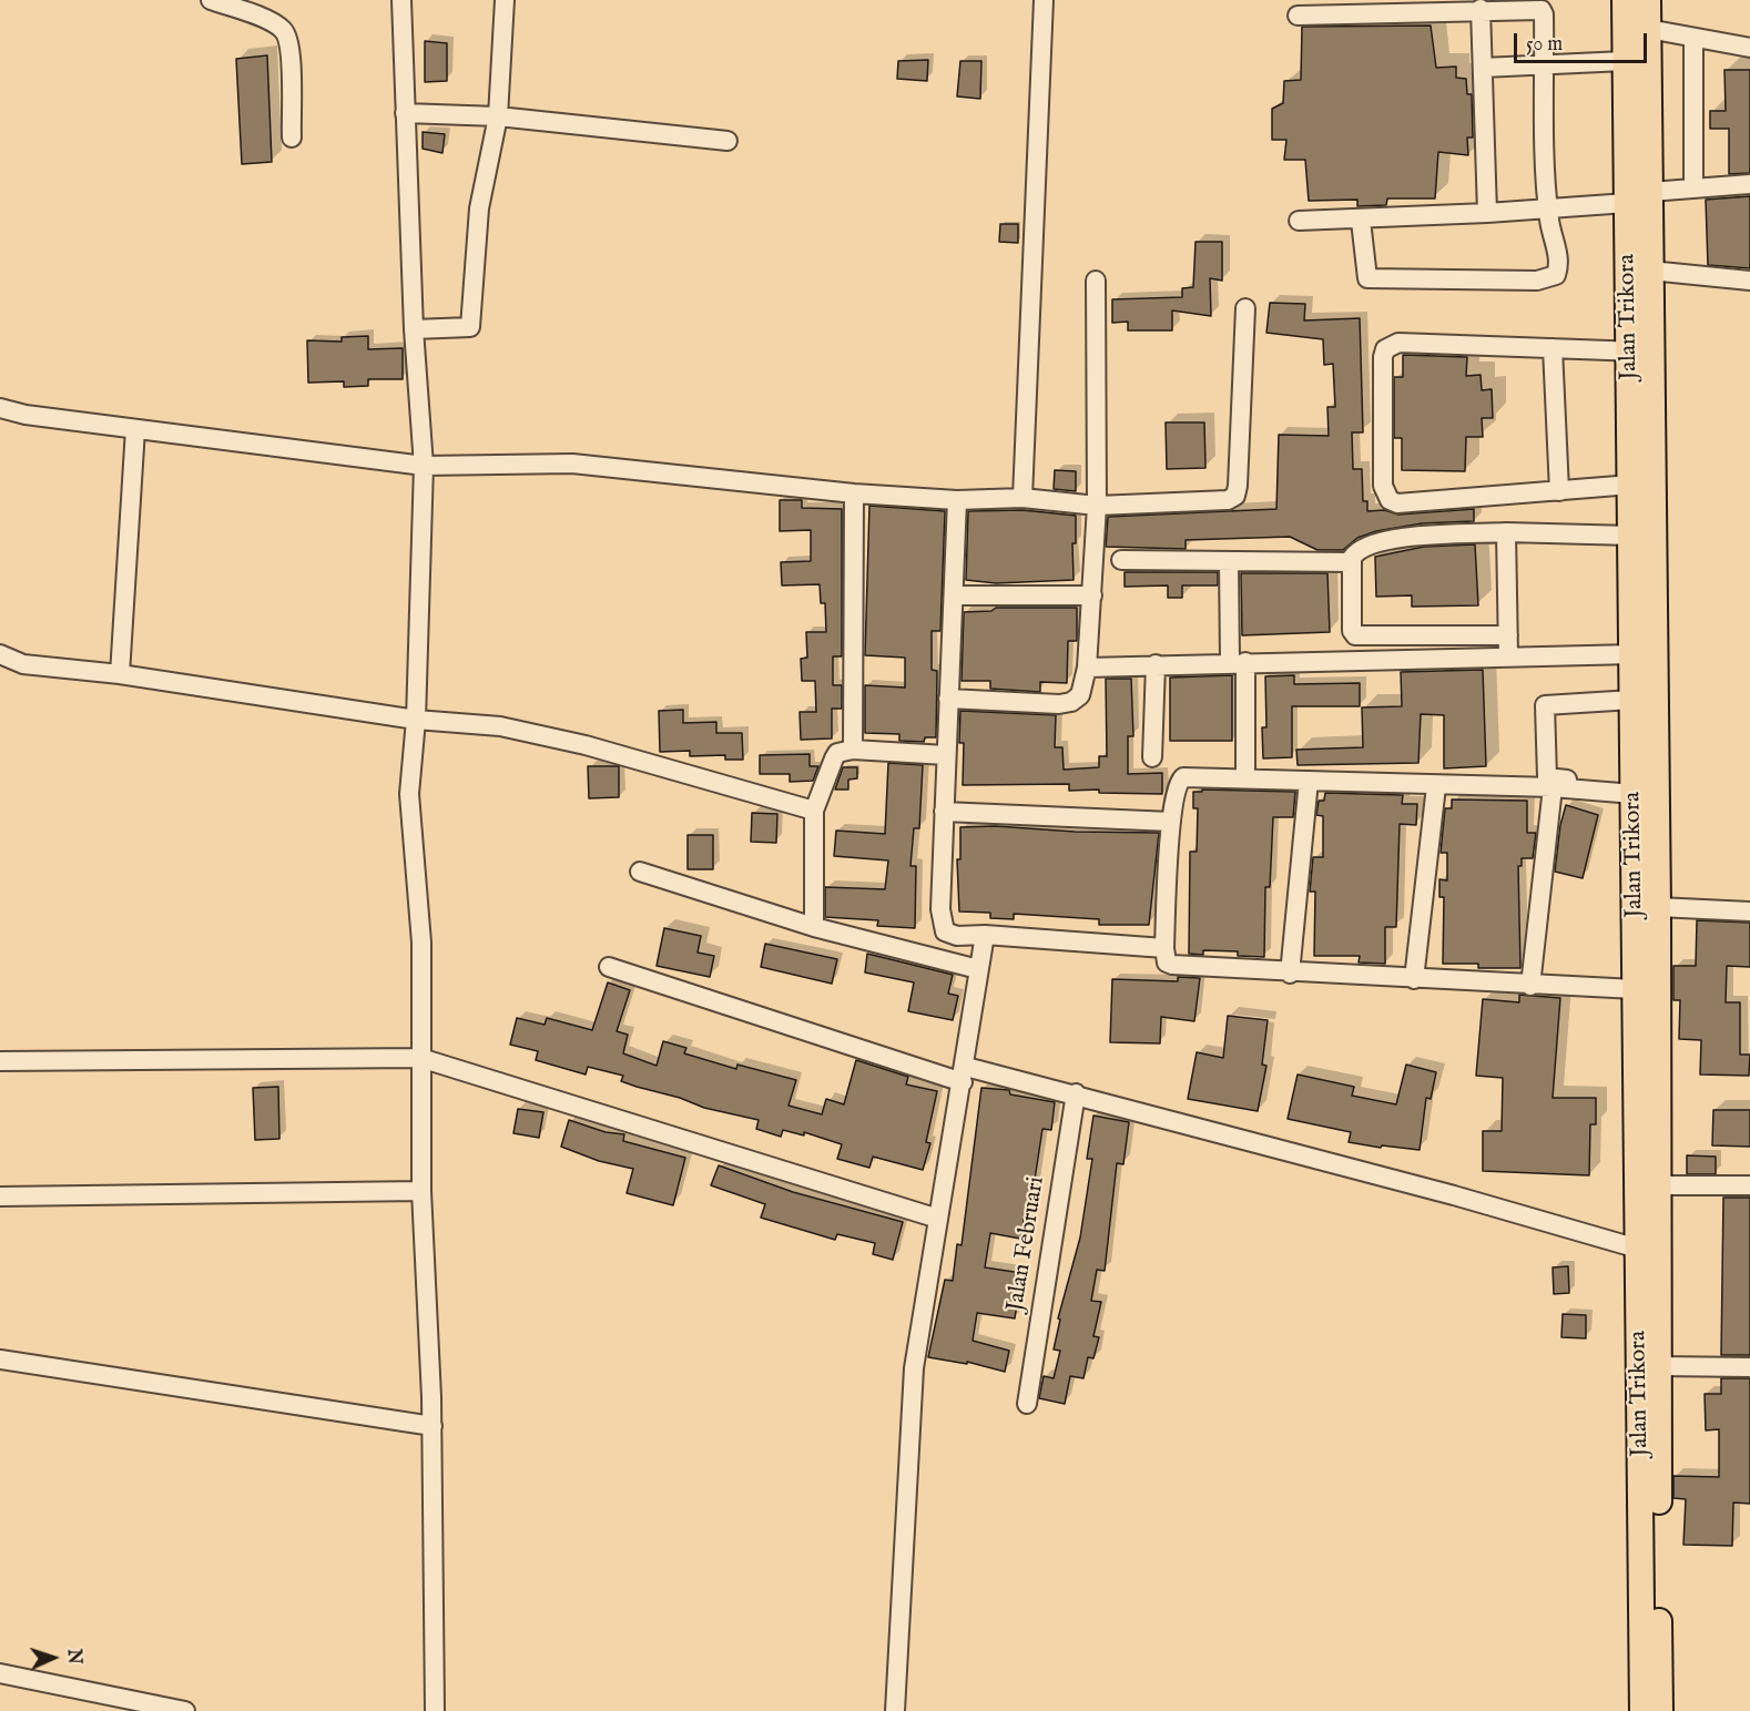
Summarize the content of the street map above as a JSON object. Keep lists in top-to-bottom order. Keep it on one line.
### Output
{"streets":{"main road":["Jalan Trikora"],"street":["Jalan Februari"]},"scale_bar":"50 m","north":"right"}
